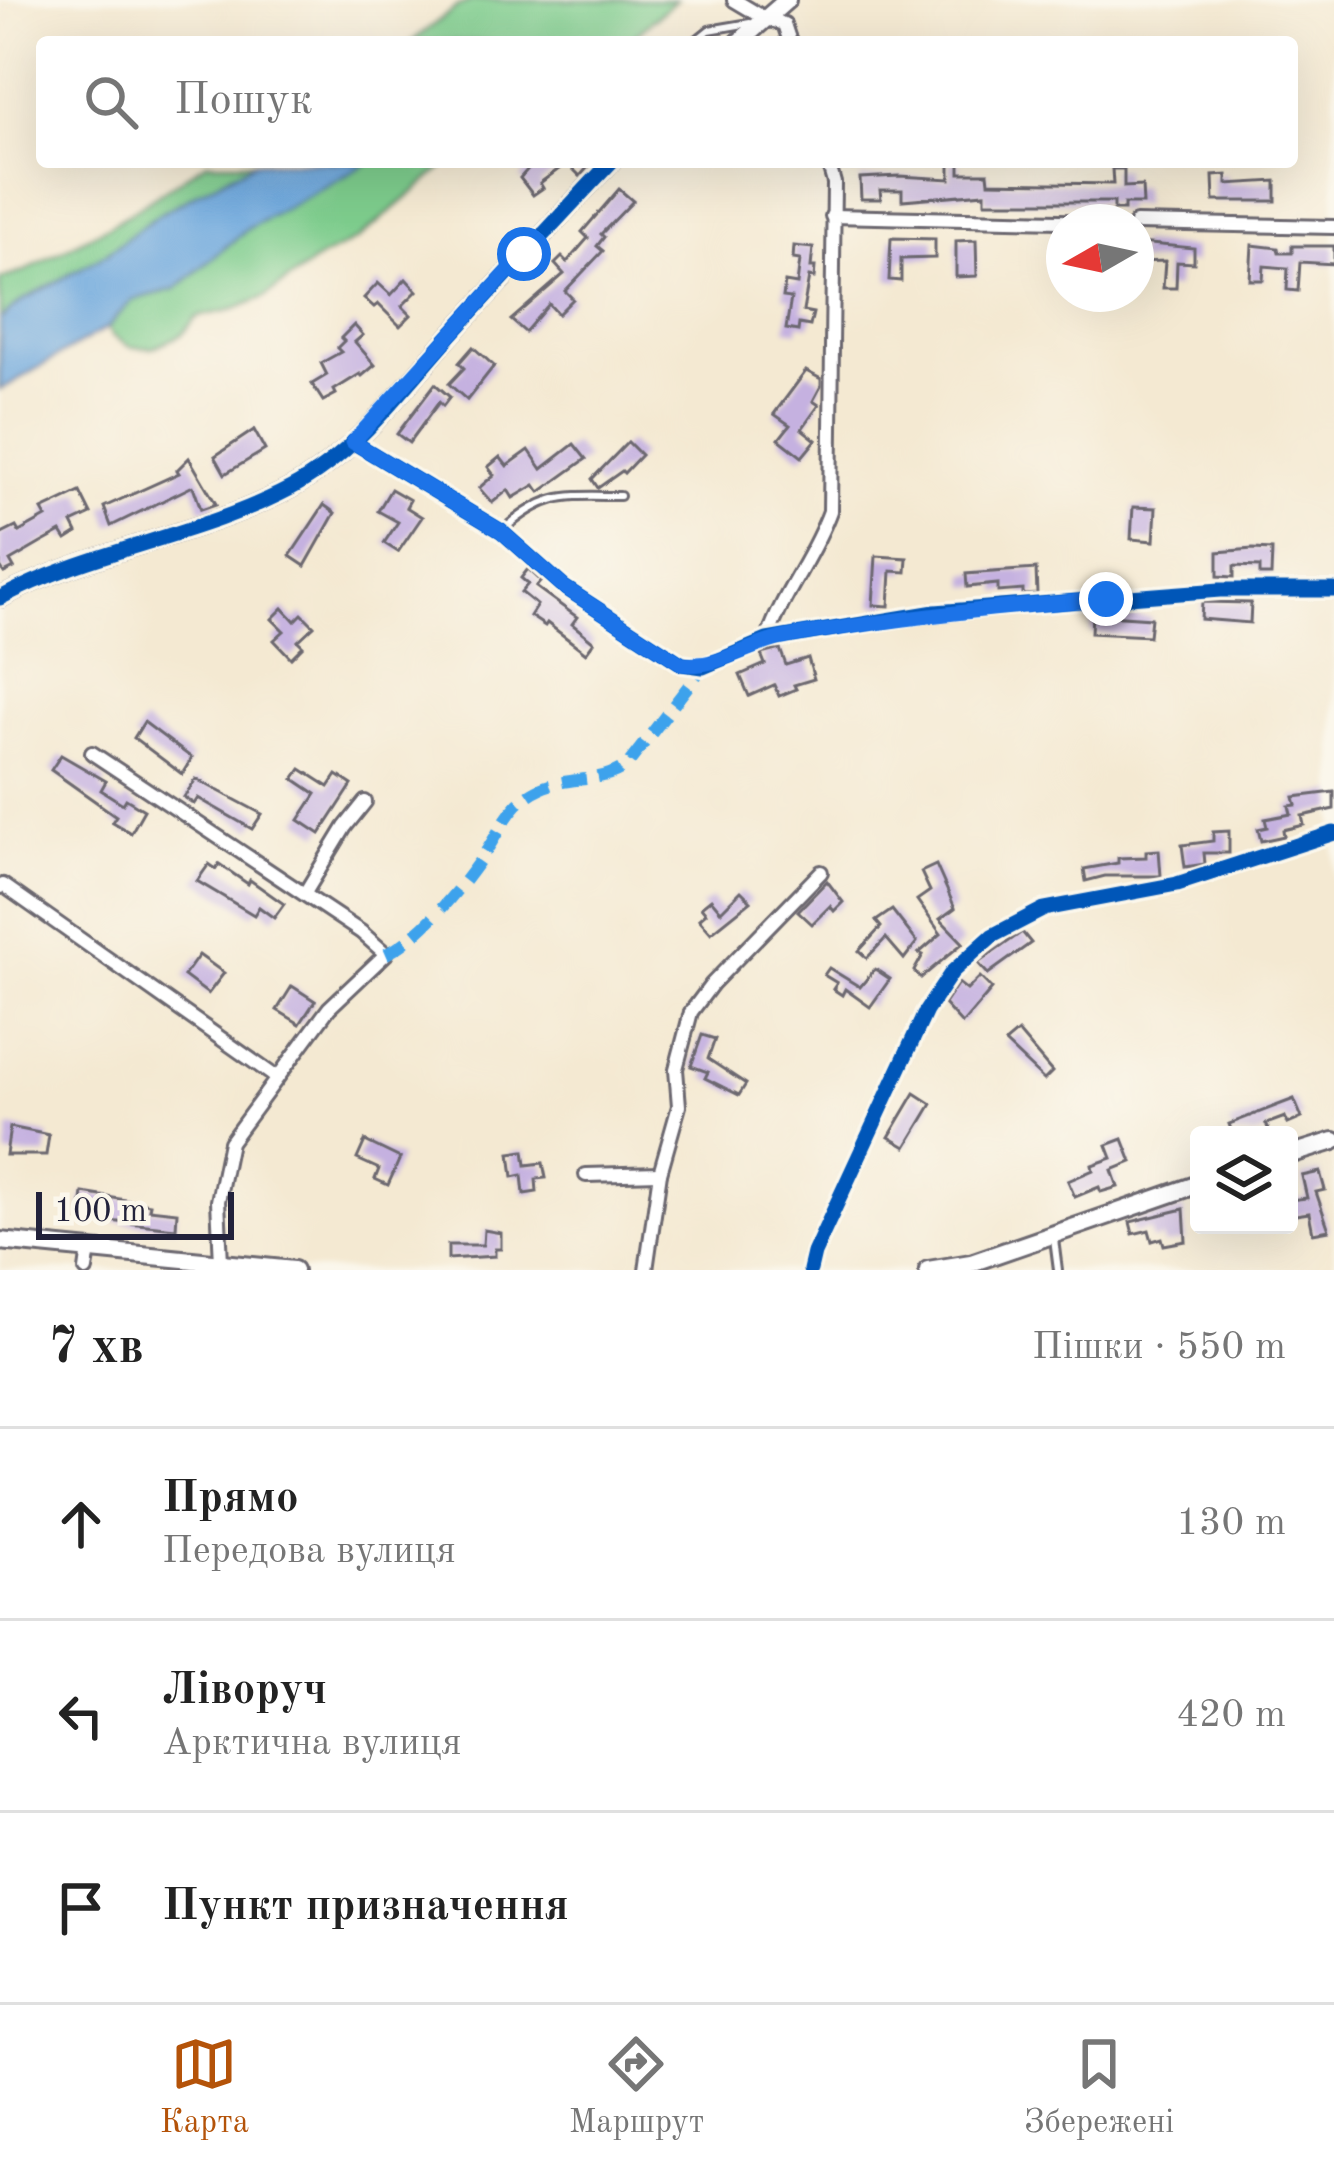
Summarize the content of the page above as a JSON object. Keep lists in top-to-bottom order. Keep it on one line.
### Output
{"scale_bar":"100 m","north":"left","page":{"search":"Пошук","scale":"100 m","heading":["7 хв","Пішки · 550 m"],"list":[["Прямо","Передова вулиця","130 m"],["Ліворуч","Арктична вулиця","420 m"],"Пункт призначення"],"nav":["Карта","Маршрут","Збережені"]}}
